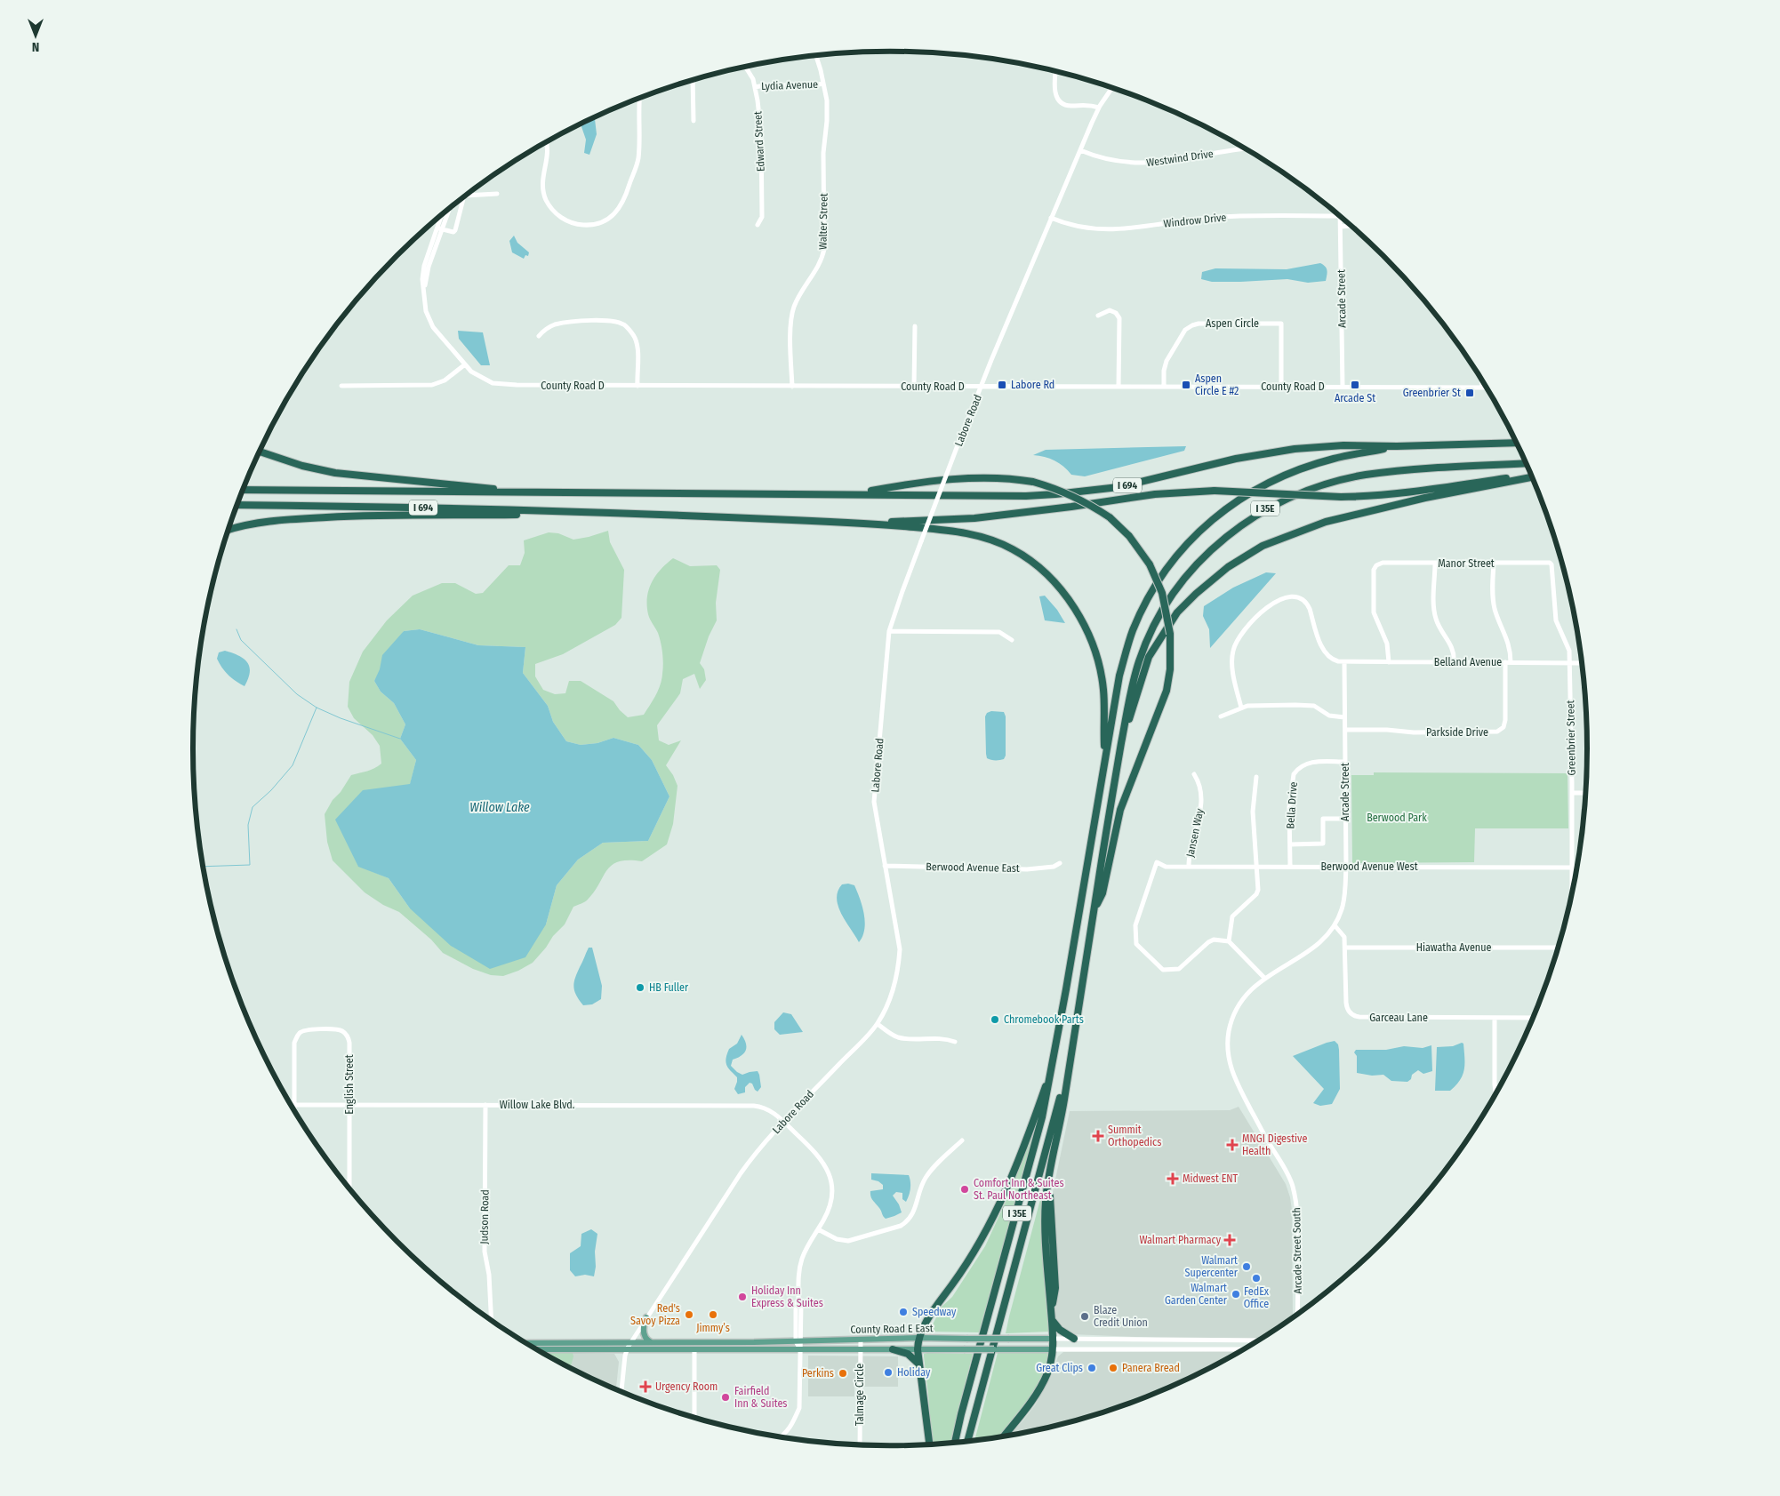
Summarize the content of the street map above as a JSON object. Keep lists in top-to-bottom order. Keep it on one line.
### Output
{"streets":{"highway":["I 694","I 35E"],"main road":["County Road E East"],"street":["Lydia Avenue","Edward Street","Westwind Drive","Windrow Drive","Walter Street","Arcade Street","Aspen Circle","County Road D","Labore Road","Manor Street","Belland Avenue","Parkside Drive","Greenbrier Street","Bella Drive","Jansen Way","Berwood Avenue West","Berwood Avenue East","Hiawatha Avenue","Garceau Lane","English Street","Willow Lake Blvd.","Judson Road","Arcade Street South","Talmage Circle"]},"crossings":[["Lydia Avenue","Edward Street"],["Lydia Avenue","Walter Street"],["Westwind Drive","Labore Road"],["Windrow Drive","Arcade Street"],["Windrow Drive","Labore Road"],["Walter Street","County Road D"],["Arcade Street","County Road D"],["Arcade Street","Belland Avenue"],["Arcade Street","Parkside Drive"],["Arcade Street","Bella Drive"],["Arcade Street","Berwood Avenue West"],["Arcade Street","Garceau Lane"],["Arcade Street","Arcade Street South"],["Aspen Circle","County Road D"],["County Road D","Labore Road"],["Labore Road","Berwood Avenue East"],["Labore Road","Willow Lake Blvd."],["Labore Road","County Road E East"],["I 694","I 35E"],["Manor Street","Belland Avenue"],["Manor Street","Greenbrier Street"],["Belland Avenue","Parkside Drive"],["Belland Avenue","Greenbrier Street"],["Greenbrier Street","Berwood Avenue West"],["Bella Drive","Berwood Avenue West"],["Jansen Way","Berwood Avenue West"],["Hiawatha Avenue","Garceau Lane"],["Garceau Lane","Arcade Street South"],["English Street","Willow Lake Blvd."],["Willow Lake Blvd.","Judson Road"],["Willow Lake Blvd.","County Road E East"],["County Road E East","Talmage Circle"]],"water":["Willow Lake"],"parks":["Berwood Park"],"places":{"transit":["Labore Rd","Aspen Circle E #2","Arcade St","Greenbrier St"],"other":["HB Fuller","Chromebook Parts","Comfort Inn & Suites St. Paul Northeast","Walmart Supercenter","FedEx Office","Walmart Garden Center","Holiday Inn Express & Suites","Speedway","Red's Savoy Pizza","Jimmy’s","Blaze Credit Union","Great Clips","Panera Bread","Holiday","Perkins","Fairfield Inn & Suites"],"health":["Summit Orthopedics","MNGI Digestive Health","Midwest ENT","Walmart Pharmacy","Urgency Room"]},"north":"bottom"}
